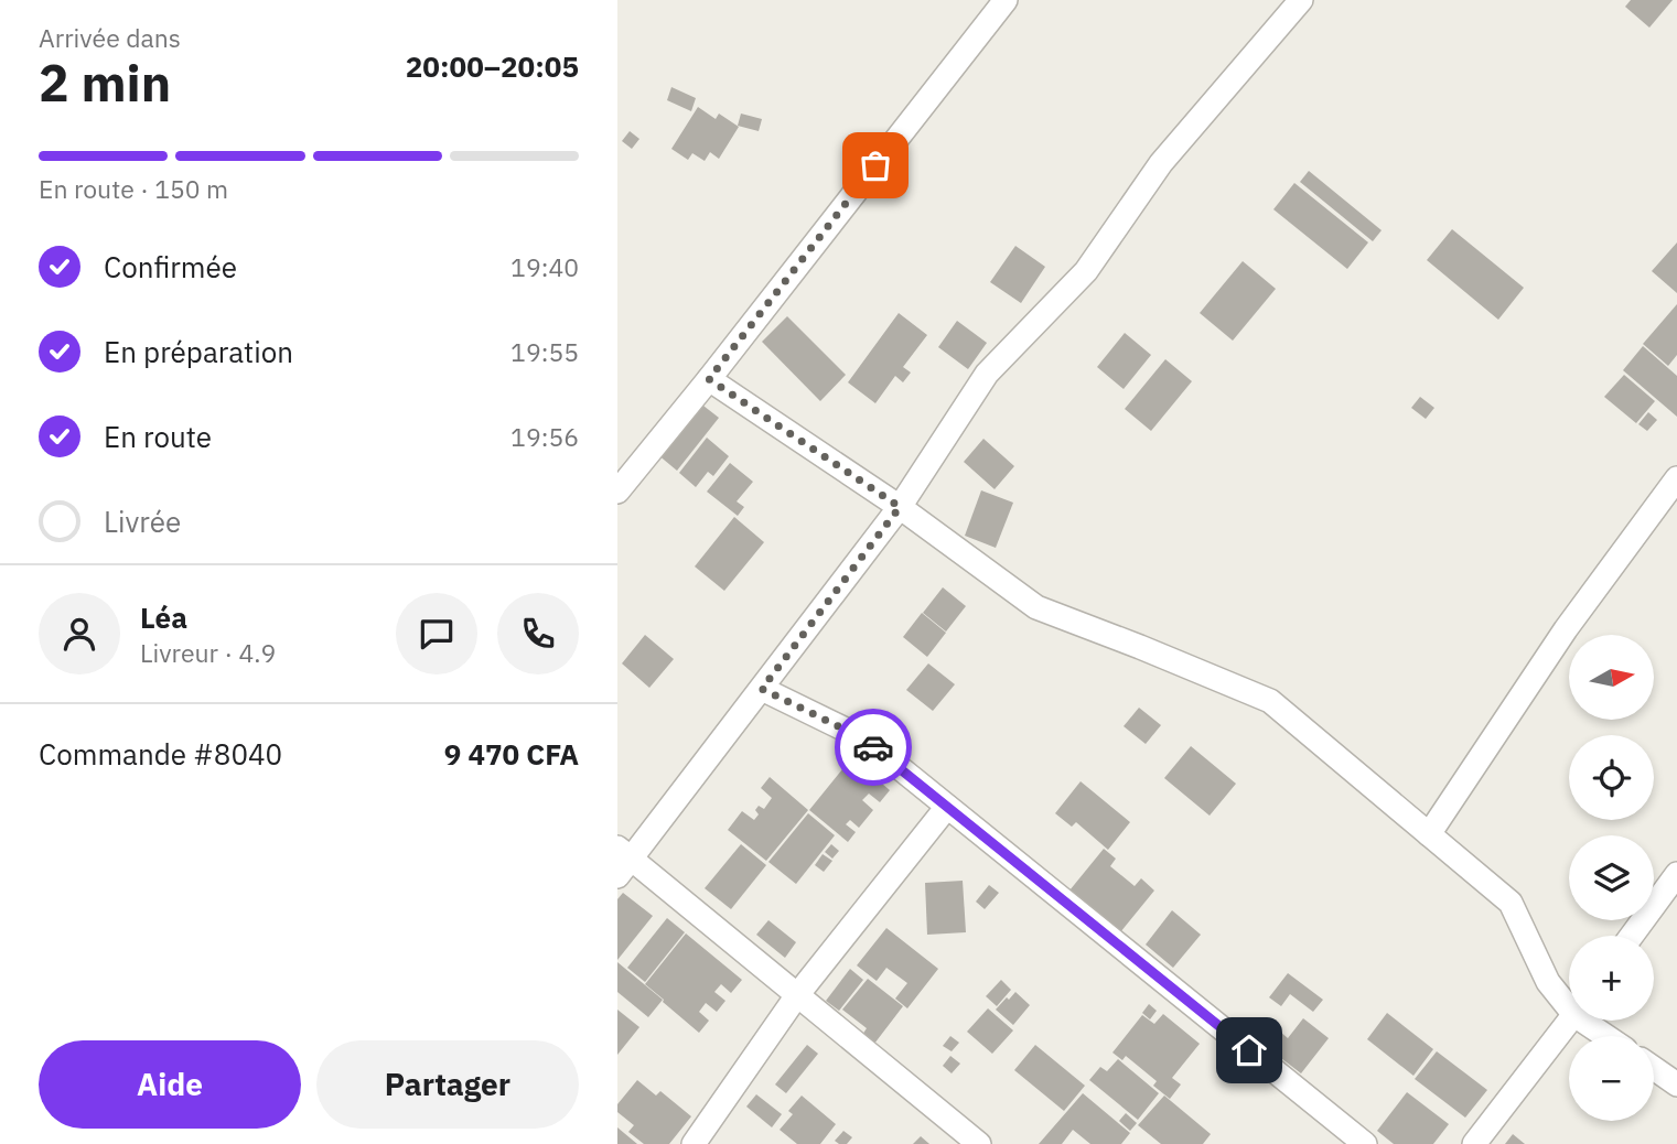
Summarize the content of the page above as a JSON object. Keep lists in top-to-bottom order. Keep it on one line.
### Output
{"north":"right","page":{"heading":["2 min","Arrivée dans","20:00–20:05"],"panel":["Léa","Livreur · 4.9","Commande #8040","9 470 CFA"],"bar":"En route · 150 m","list":[["Confirmée","19:40"],["En préparation","19:55"],["En route","19:56"],"Livrée"],"map_buttons":["+","−"],"buttons":["Aide","Partager"]}}
